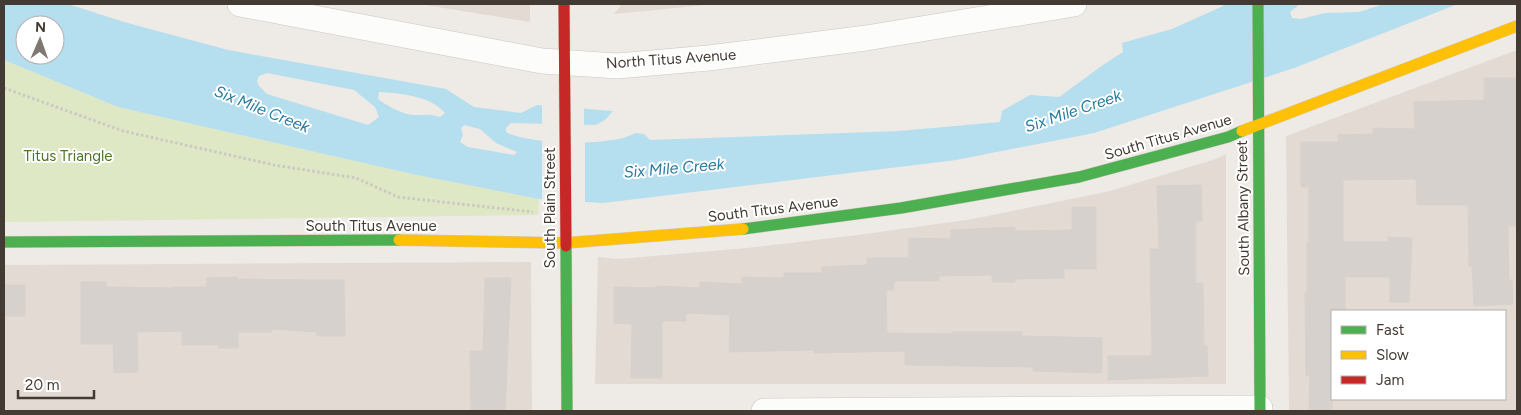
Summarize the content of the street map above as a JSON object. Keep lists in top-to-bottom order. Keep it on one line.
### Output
{"streets":{"street":["North Titus Avenue","South Titus Avenue","South Plain Street","South Albany Street"]},"crossings":[["North Titus Avenue","South Plain Street"],["South Titus Avenue","South Plain Street"],["South Titus Avenue","South Albany Street"]],"water":["Six Mile Creek"],"parks":["Titus Triangle"],"legend":["Fast","Slow","Jam"],"scale_bar":"20 m","north":"top"}
